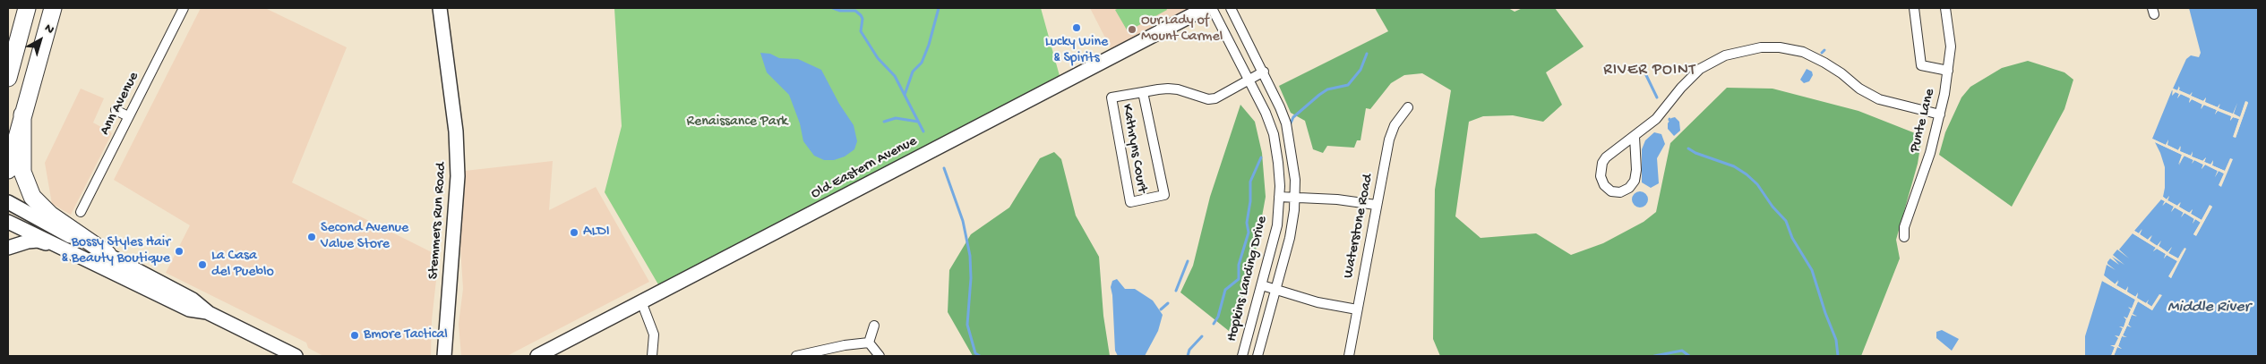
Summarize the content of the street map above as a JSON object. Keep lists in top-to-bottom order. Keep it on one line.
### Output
{"streets":{"street":["Ann Avenue","Punte Lane","Kathryns Court","Old Eastern Avenue","Stemmers Run Road","Waterstone Road","Hopkins Landing Drive"]},"crossings":[["Kathryns Court","Hopkins Landing Drive"]],"districts":["RIVER POINT"],"water":["Middle River"],"parks":["Renaissance Park"],"places":["Lucky Wine & Spirits","Our Lady of Mount Carmel","ALDI","Second Avenue Value Store","Bossy Styles Hair & Beauty Boutique","La Casa del Pueblo","Bmore Tactical"],"north":"top right"}
